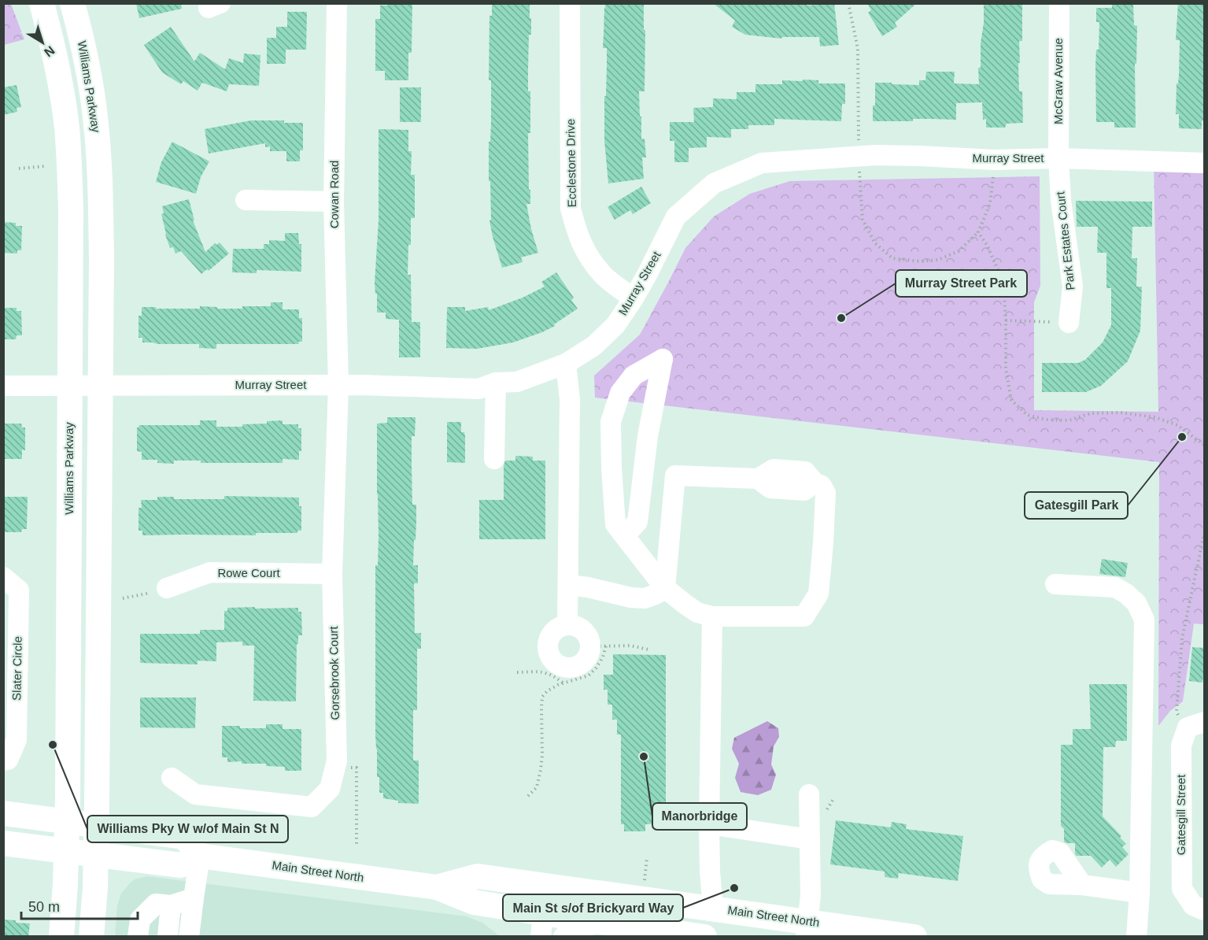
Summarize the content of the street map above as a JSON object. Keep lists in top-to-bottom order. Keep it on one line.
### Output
{"streets":{"main road":["Williams Parkway","Main Street North"],"street":["McGraw Avenue","Murray Street","Ecclestone Drive","Cowan Road","Park Estates Court","Rowe Court","Slater Circle","Gorsebrook Court","Gatesgill Street"]},"crossings":[["McGraw Avenue","Murray Street"],["McGraw Avenue","Park Estates Court"],["Williams Parkway","Murray Street"],["Murray Street","Ecclestone Drive"],["Murray Street","Cowan Road"],["Murray Street","Park Estates Court"],["Murray Street","Gorsebrook Court"],["Cowan Road","Gorsebrook Court"],["Rowe Court","Gorsebrook Court"]],"places":["Murray Street Park","Gatesgill Park","Williams Pky W w/of Main St N","Manorbridge","Main St s/of Brickyard Way"],"scale_bar":"50 m","north":"bottom right"}
